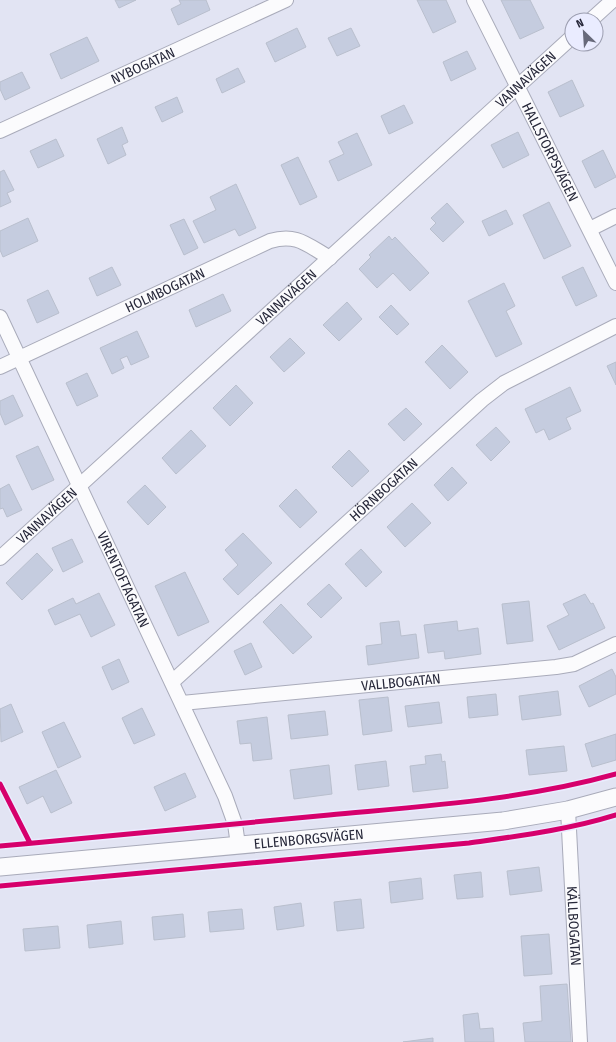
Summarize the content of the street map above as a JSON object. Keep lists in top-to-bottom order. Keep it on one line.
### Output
{"streets":{"street":["NYBOGATAN","VANNAVÄGEN","HALLSTORPSVÄGEN","HOLMBOGATAN","HÖRNBOGATAN","VIRENTOFTAGATAN","VALLBOGATAN","ELLENBORGSVÄGEN","KÄLLBOGATAN"]},"crossings":[["VANNAVÄGEN","HALLSTORPSVÄGEN"],["VANNAVÄGEN","HOLMBOGATAN"],["VANNAVÄGEN","VIRENTOFTAGATAN"],["HOLMBOGATAN","VIRENTOFTAGATAN"],["HÖRNBOGATAN","VIRENTOFTAGATAN"],["VIRENTOFTAGATAN","VALLBOGATAN"],["VIRENTOFTAGATAN","ELLENBORGSVÄGEN"],["ELLENBORGSVÄGEN","KÄLLBOGATAN"]],"north":"top left"}
